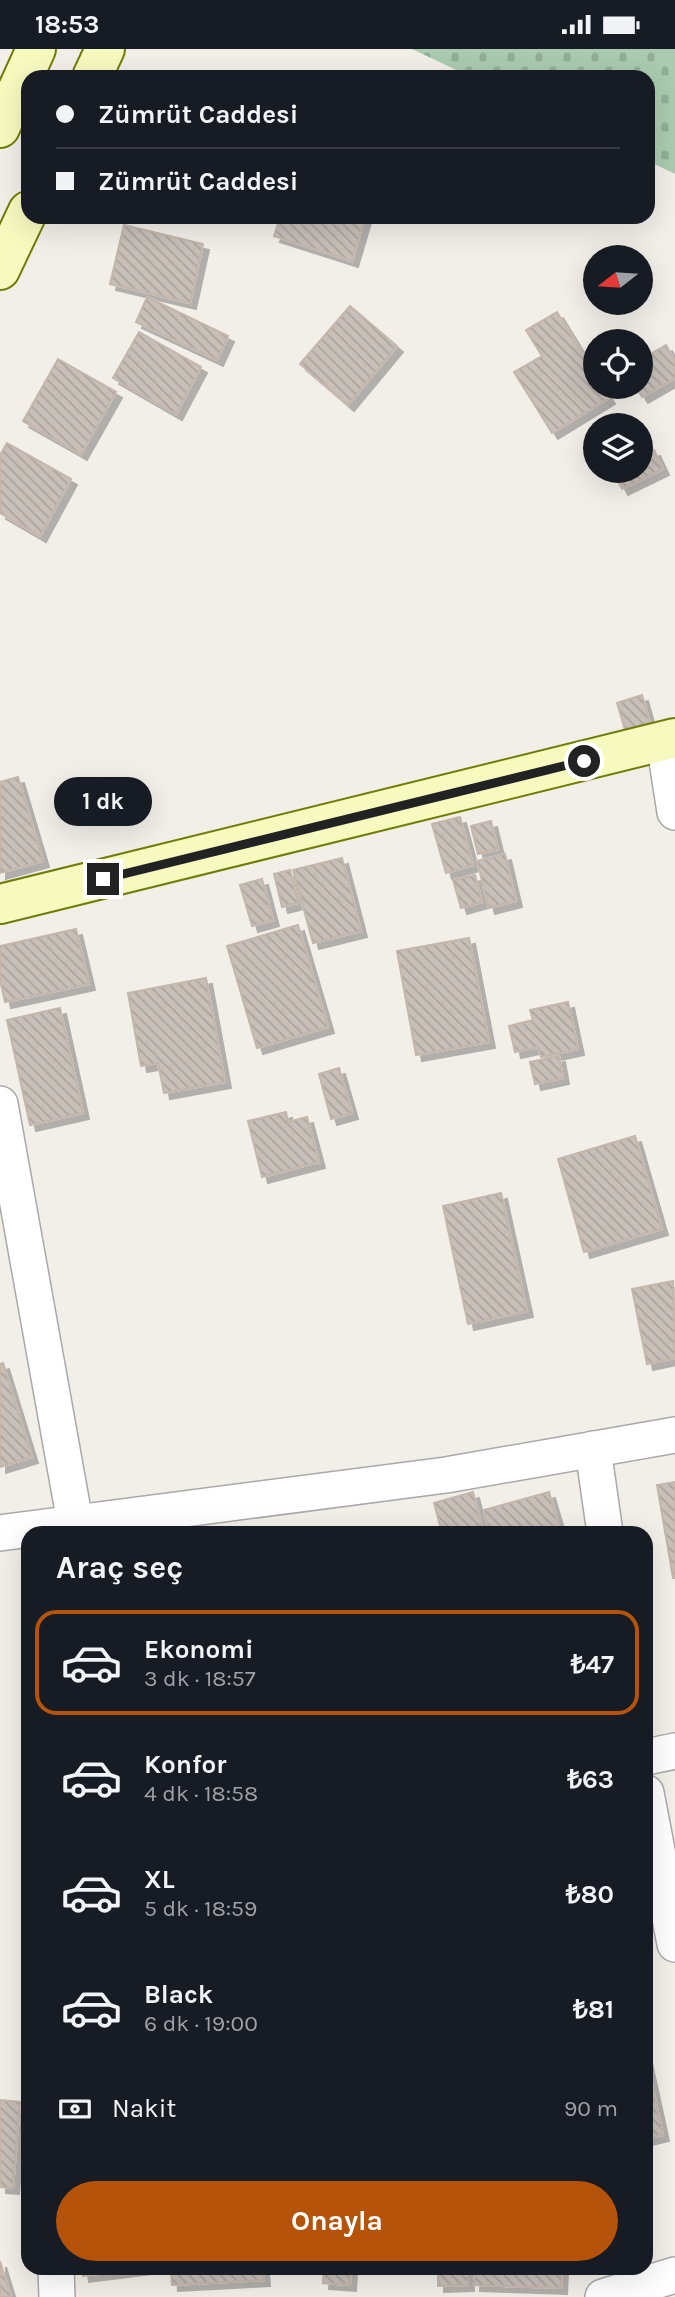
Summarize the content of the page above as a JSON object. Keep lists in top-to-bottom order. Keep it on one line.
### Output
{"north":"left","page":{"status":"18:53","banner":["Zümrüt Caddesi","Zümrüt Caddesi"],"bubble":"1 dk","heading":"Araç seç","list":[{"name":"Ekonomi","note":"3 dk · 18:57","value":"₺47"},{"name":"Konfor","note":"4 dk · 18:58","value":"₺63"},{"name":"XL","note":"5 dk · 18:59","value":"₺80"},{"name":"Black","note":"6 dk · 19:00","value":"₺81"}],"pay":["Nakit","90 m"],"buttons":"Onayla"}}
